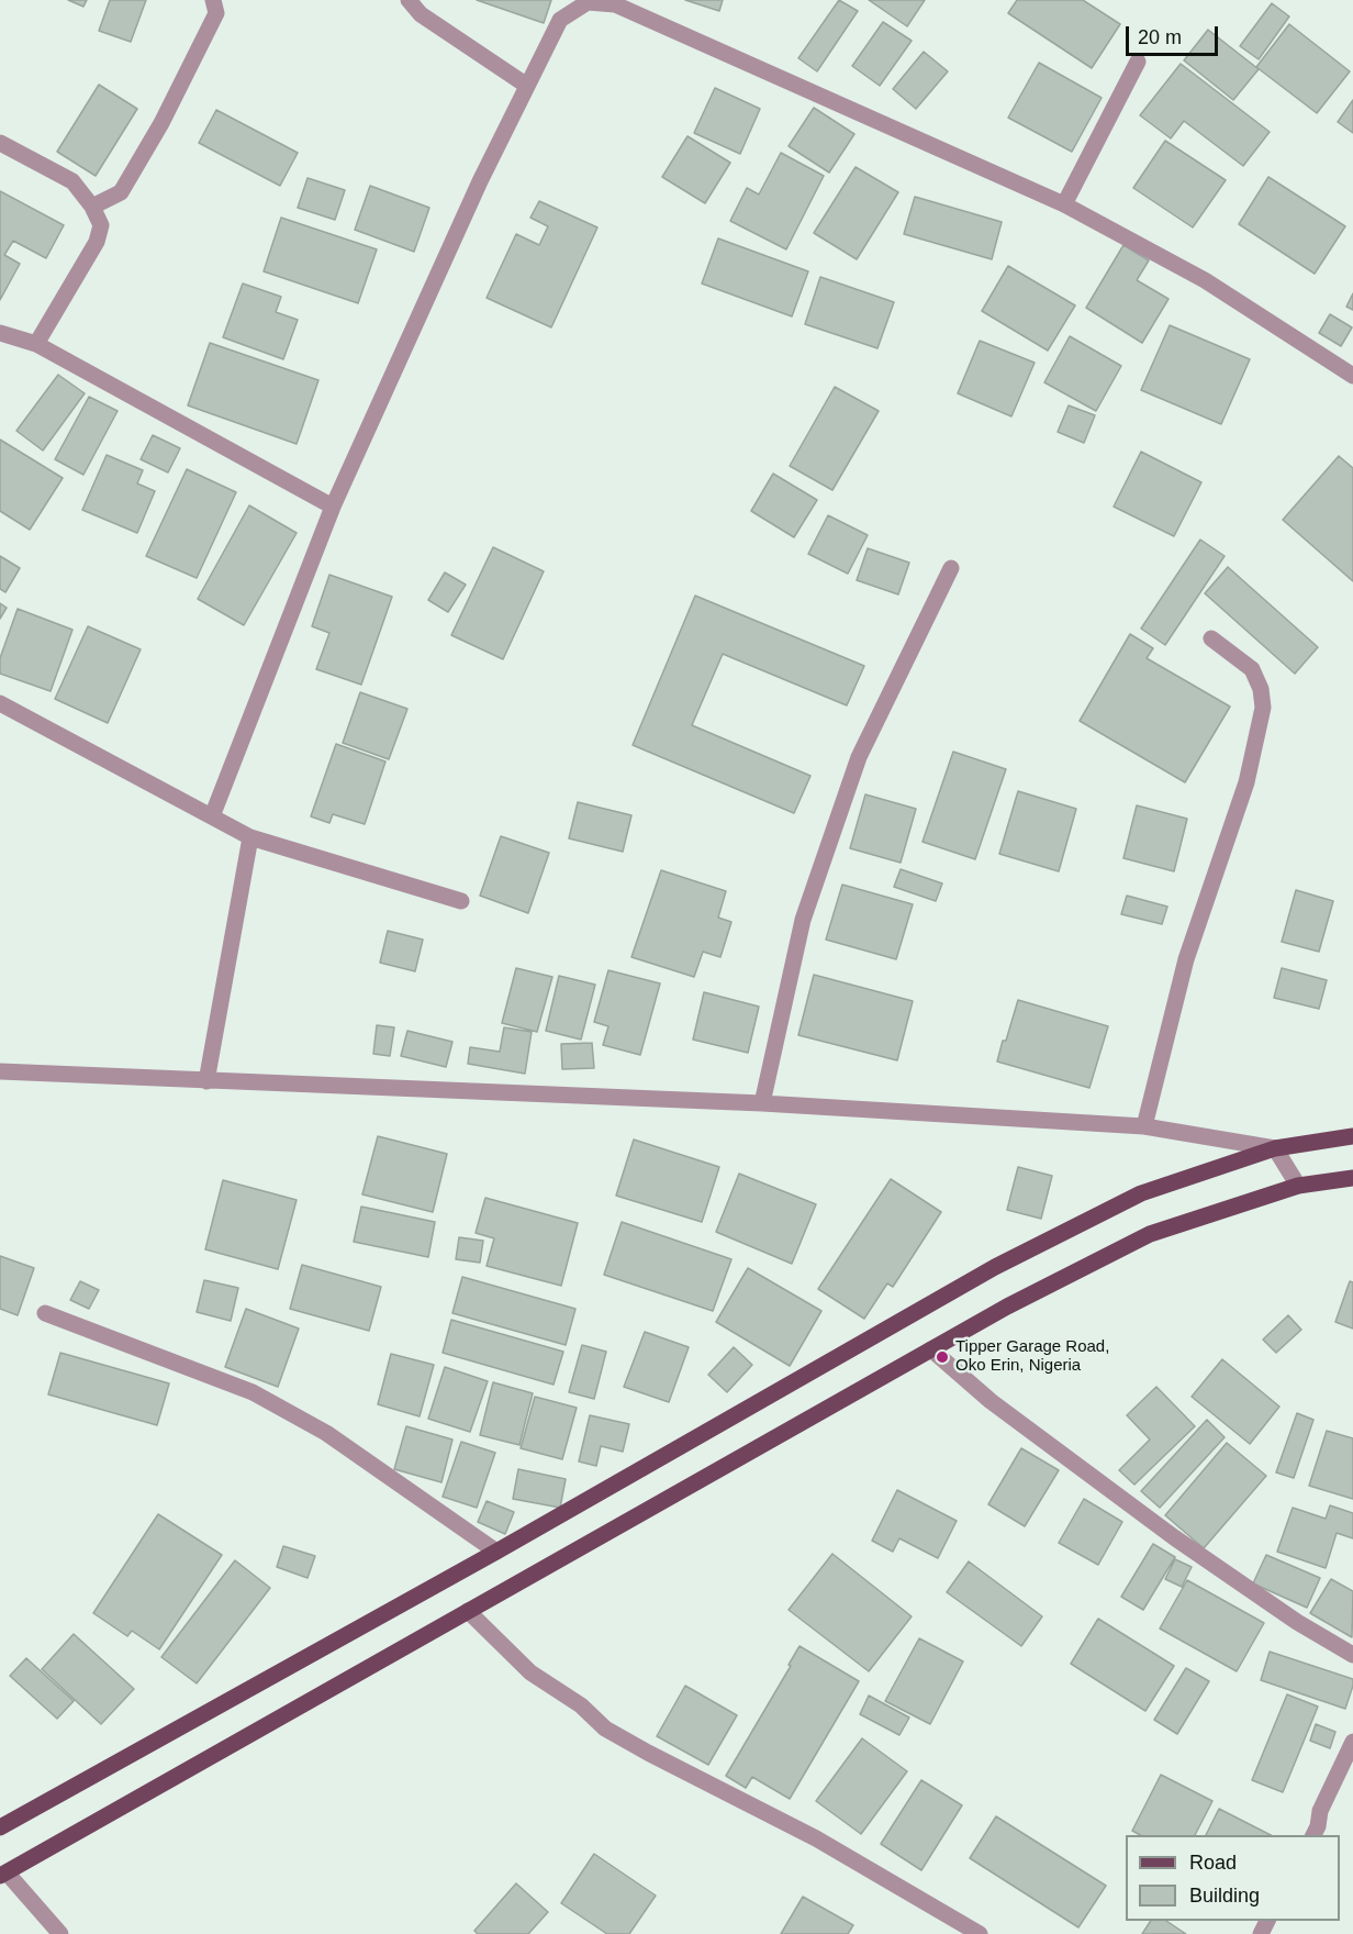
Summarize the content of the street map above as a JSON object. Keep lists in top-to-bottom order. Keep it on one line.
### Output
{"places":["Tipper Garage Road, Oko Erin, Nigeria"],"legend":["Road","Building"],"scale_bar":"20 m"}
